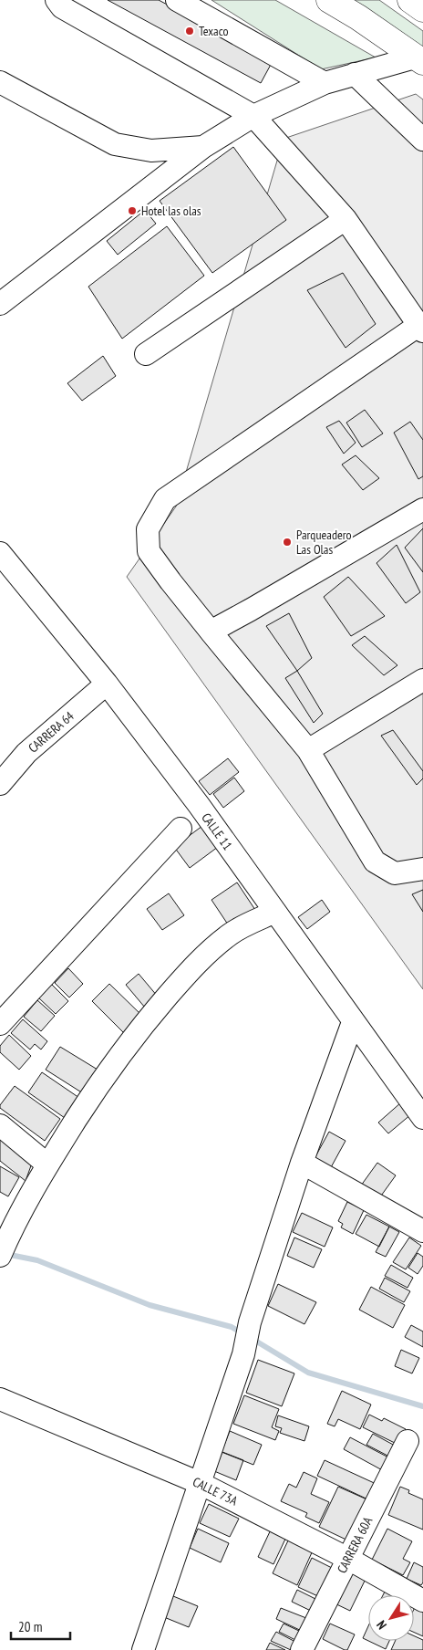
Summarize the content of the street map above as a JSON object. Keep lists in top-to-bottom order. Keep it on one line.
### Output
{"streets":{"street":["CARRERA 64","CALLE 11","CALLE 73A","CARRERA 60A"]},"crossings":[["CARRERA 64","CALLE 11"],["CALLE 73A","CARRERA 60A"]],"places":["Texaco","Hotel las olas","Parqueadero Las Olas"],"scale_bar":"20 m","north":"bottom left"}
